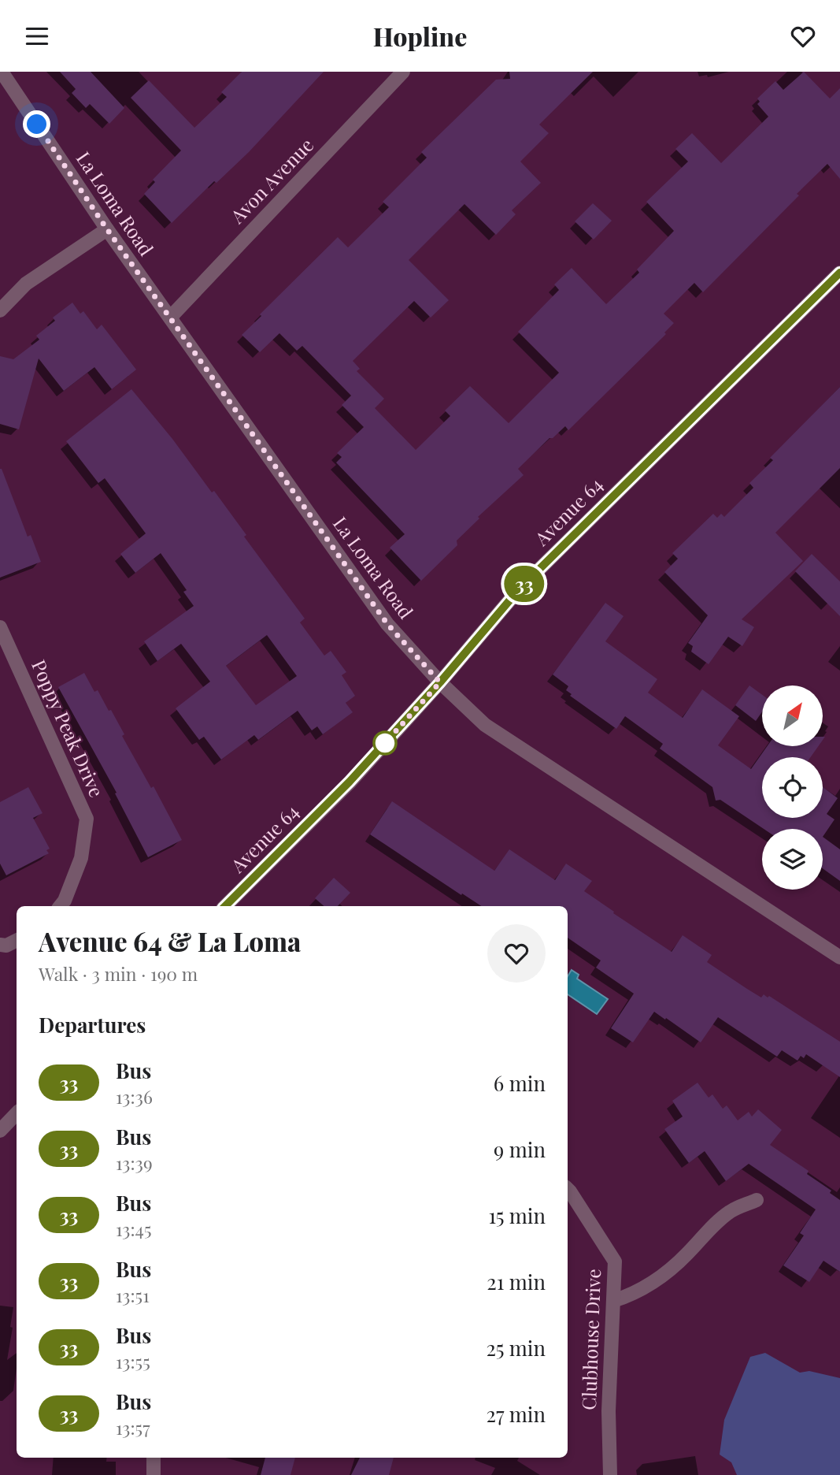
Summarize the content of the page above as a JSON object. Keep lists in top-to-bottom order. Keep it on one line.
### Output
{"streets":{"street":["Avon Avenue","La Loma Road","Avenue 64","Poppy Peak Drive","Clubhouse Drive"]},"crossings":[["Avon Avenue","La Loma Road"],["La Loma Road","Avenue 64"]],"lines":["bus line 33"],"north":"top right","page":{"header":"Hopline","on_map":"33","heading":[["Avenue 64 & La Loma","Walk · 3 min · 190 m"],"Departures"],"list":[{"mark":"33","name":"Bus","note":"13:36","value":"6 min"},{"mark":"33","name":"Bus","note":"13:39","value":"9 min"},{"mark":"33","name":"Bus","note":"13:45","value":"15 min"},{"mark":"33","name":"Bus","note":"13:51","value":"21 min"},{"mark":"33","name":"Bus","note":"13:55","value":"25 min"},{"mark":"33","name":"Bus","note":"13:57","value":"27 min"}]}}
